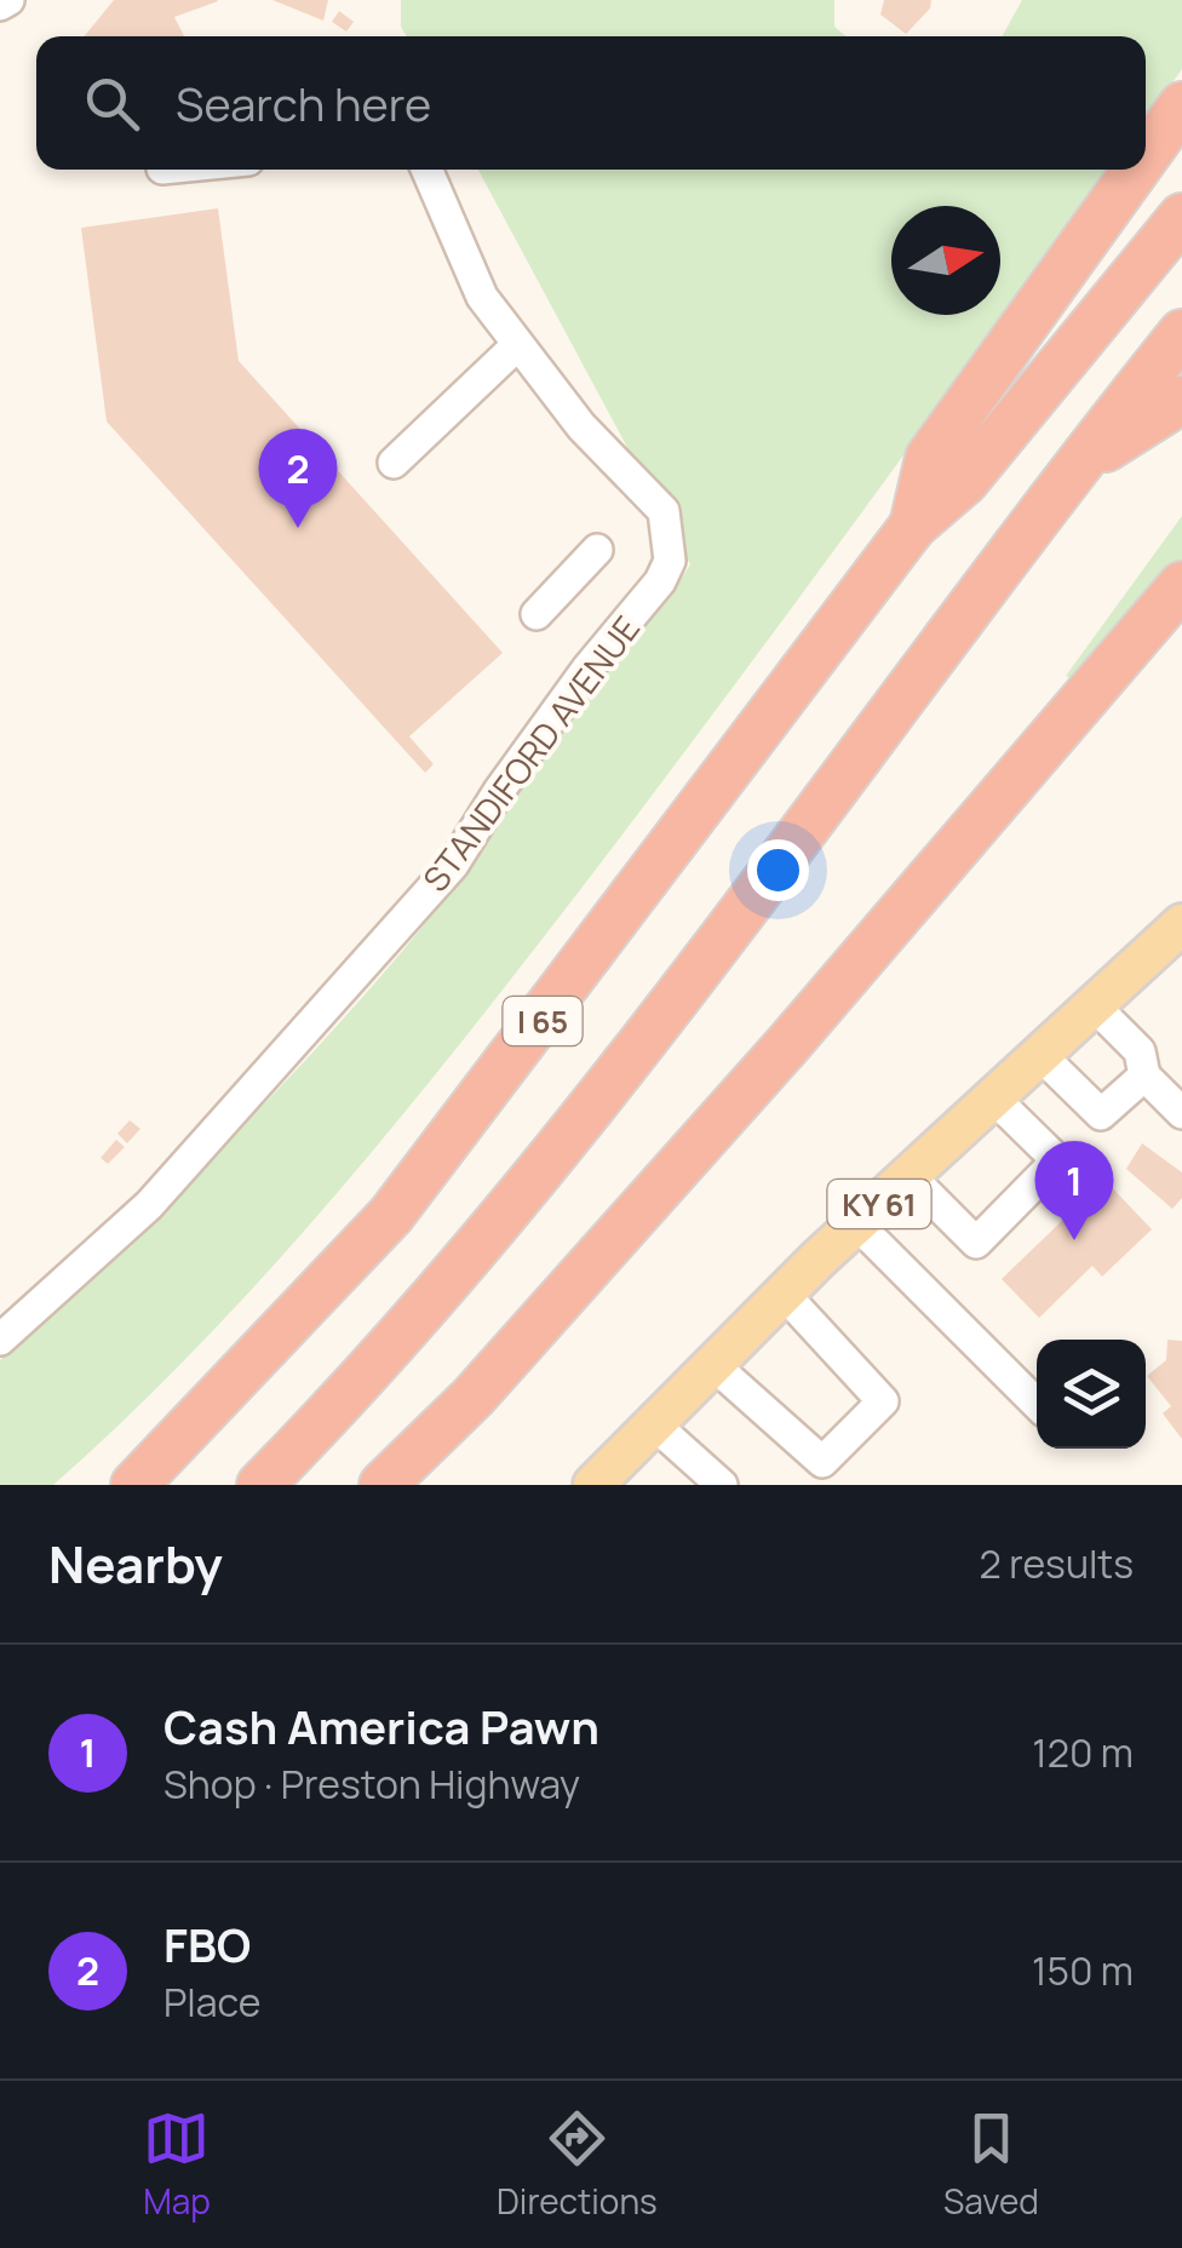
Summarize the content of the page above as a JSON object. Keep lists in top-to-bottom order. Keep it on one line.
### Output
{"streets":{"highway":["I 65"],"main road":["KY 61"],"street":["STANDIFORD AVENUE"]},"north":"right","page":{"search":"Search here","pins":["2","1"],"heading":["Nearby","2 results"],"list":[{"mark":"1","name":"Cash America Pawn","note":"Shop · Preston Highway","value":"120 m"},{"mark":"2","name":"FBO","note":"Place","value":"150 m"}],"nav":["Map","Directions","Saved"]}}
